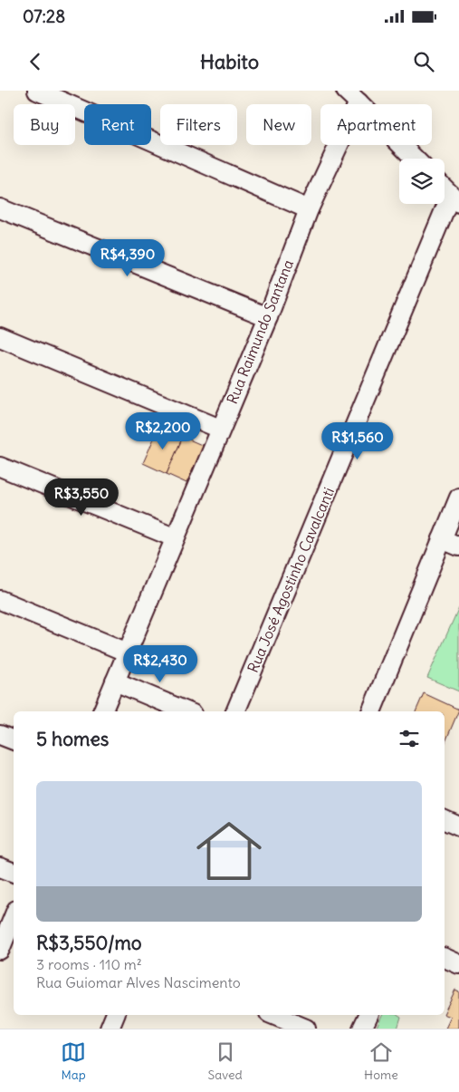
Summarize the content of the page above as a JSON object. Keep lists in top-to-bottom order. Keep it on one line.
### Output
{"streets":{"street":["Rua Raimundo Santana","Rua José Agostinho Cavalcanti"]},"page":{"status":"07:28","header":"Habito","chip":["Buy","Rent","Filters","New","Apartment"],"price":["R$4,390","R$2,200","R$1,560","R$3,550","R$2,430"],"heading":"5 homes","list":[{"name":"R$3,550/mo","note":"3 rooms · 110 m² · Rua Guiomar Alves Nascimento"}],"tabs":["Map","Saved","Home"]}}
